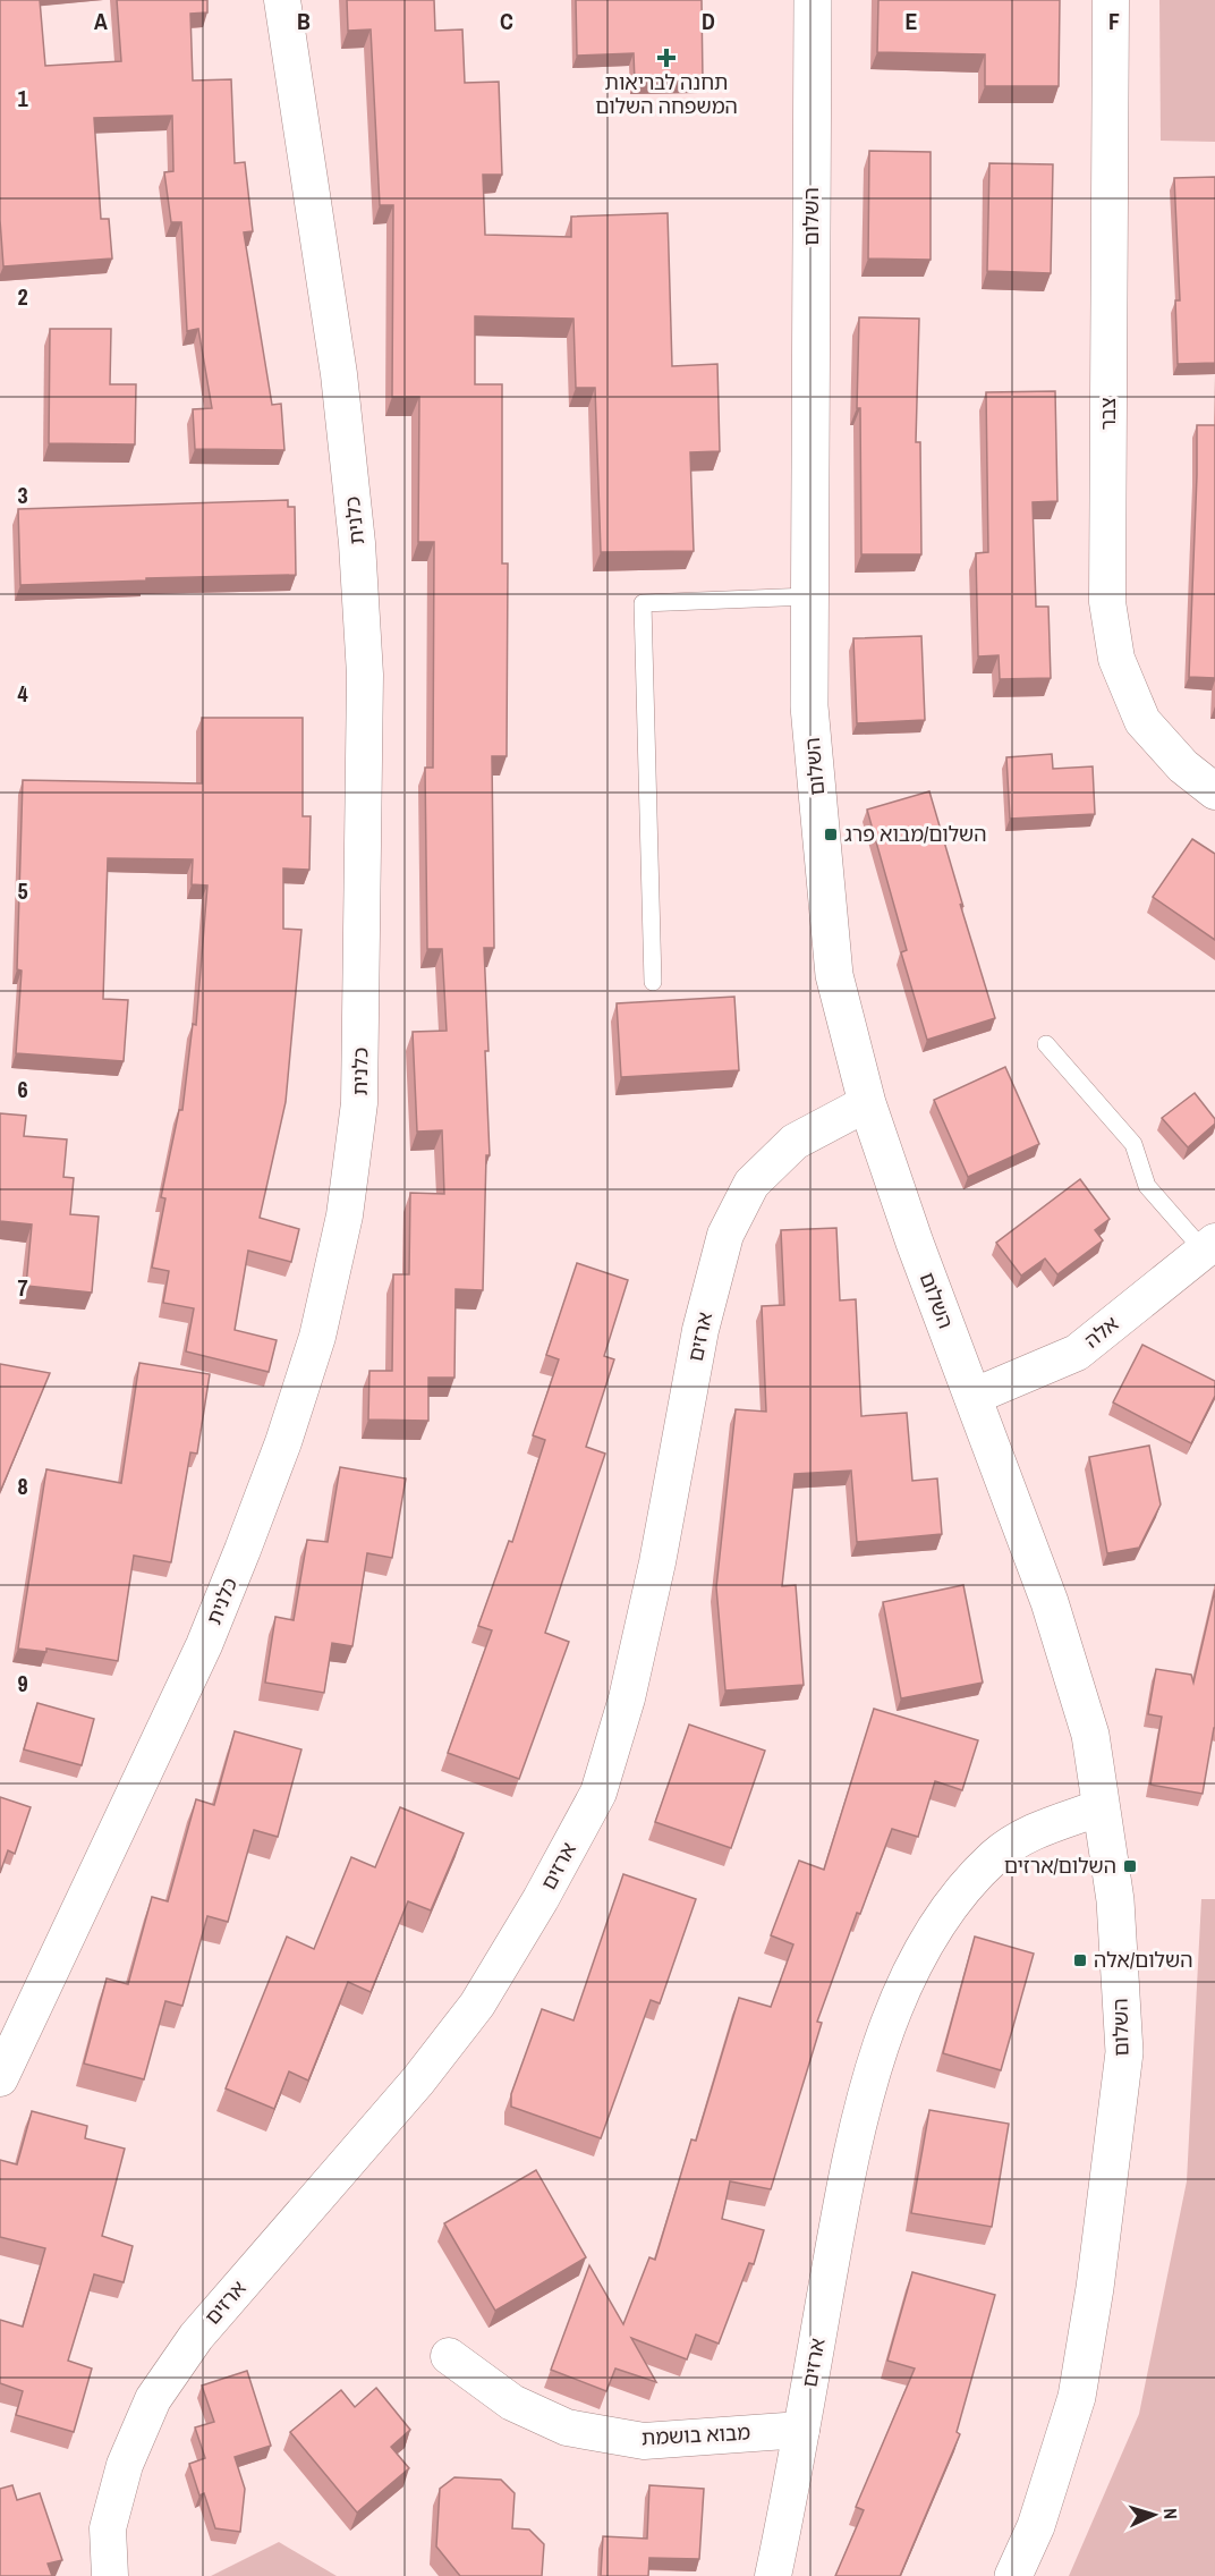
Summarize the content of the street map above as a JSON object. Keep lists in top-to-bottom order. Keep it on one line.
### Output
{"streets":{"street":["השלום","צבר","כלנית","אלה","ארזים","מבוא בושמת"]},"crossings":[["השלום","אלה"],["השלום","ארזים"],["ארזים","מבוא בושמת"]],"places":{"health":["תחנה לבריאות המשפחה השלום"],"transit":["השלום/מבוא פרג","השלום/ארזים","השלום/אלה"]},"north":"right","grid":{"columns":["A","B","C","D","E","F"],"rows":["1","2","3","4","5","6","7","8","9"]}}
